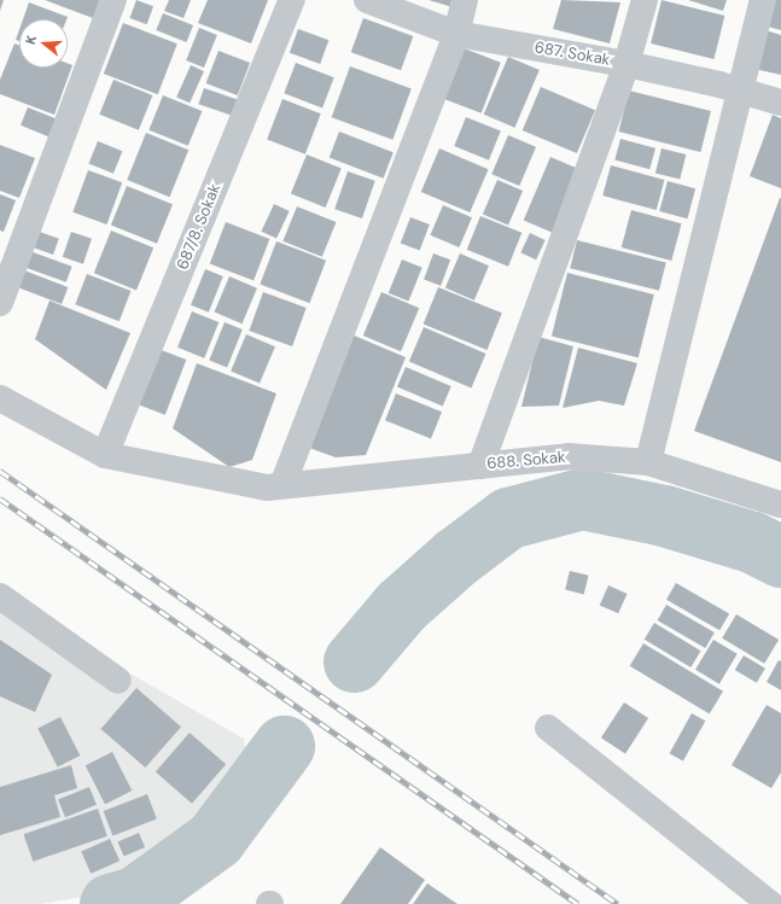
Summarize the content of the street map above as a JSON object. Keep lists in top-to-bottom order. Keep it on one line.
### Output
{"streets":{"street":["687. Sokak","687/8. Sokak","688. Sokak"]},"crossings":[["687/8. Sokak","688. Sokak"]],"north":"left"}
